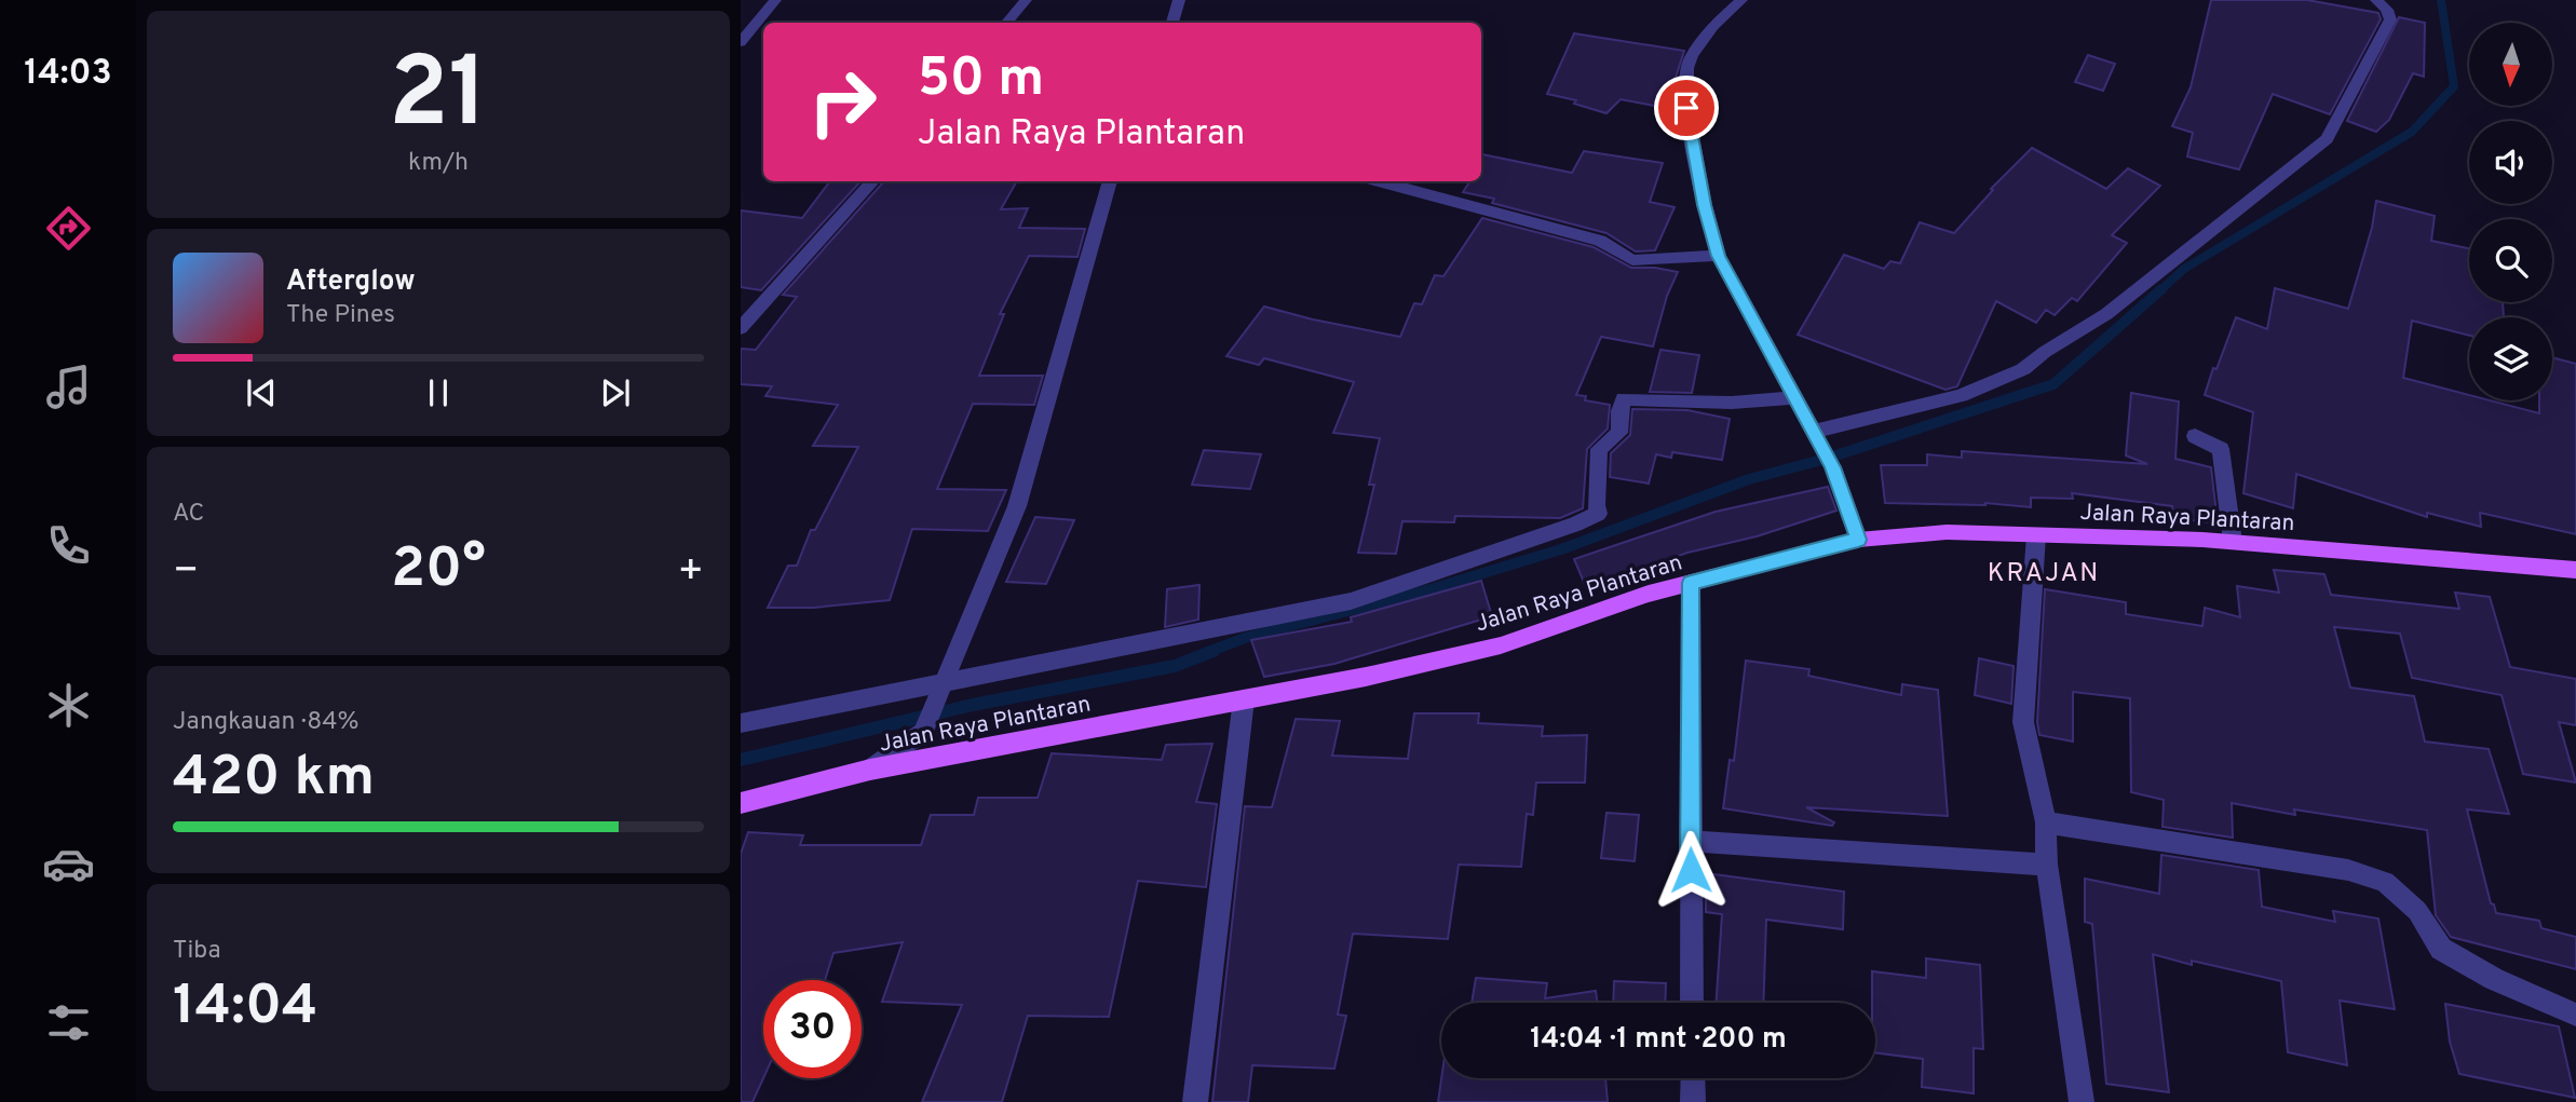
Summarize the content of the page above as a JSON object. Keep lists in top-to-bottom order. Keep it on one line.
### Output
{"streets":{"main road":["Jalan Raya Plantaran"]},"districts":["KRAJAN"],"north":"bottom","page":{"tabs":"14:03","tile":[["21","km/h"],"AC",["Jangkauan · 84%","420 km"],["Tiba","14:04"]],"turn":["50 m","Jalan Raya Plantaran"],"song":["Afterglow","The Pines"],"heat":["−","20°","+"],"limit":"30","trip":"14:04 · 1 mnt · 200 m"}}
